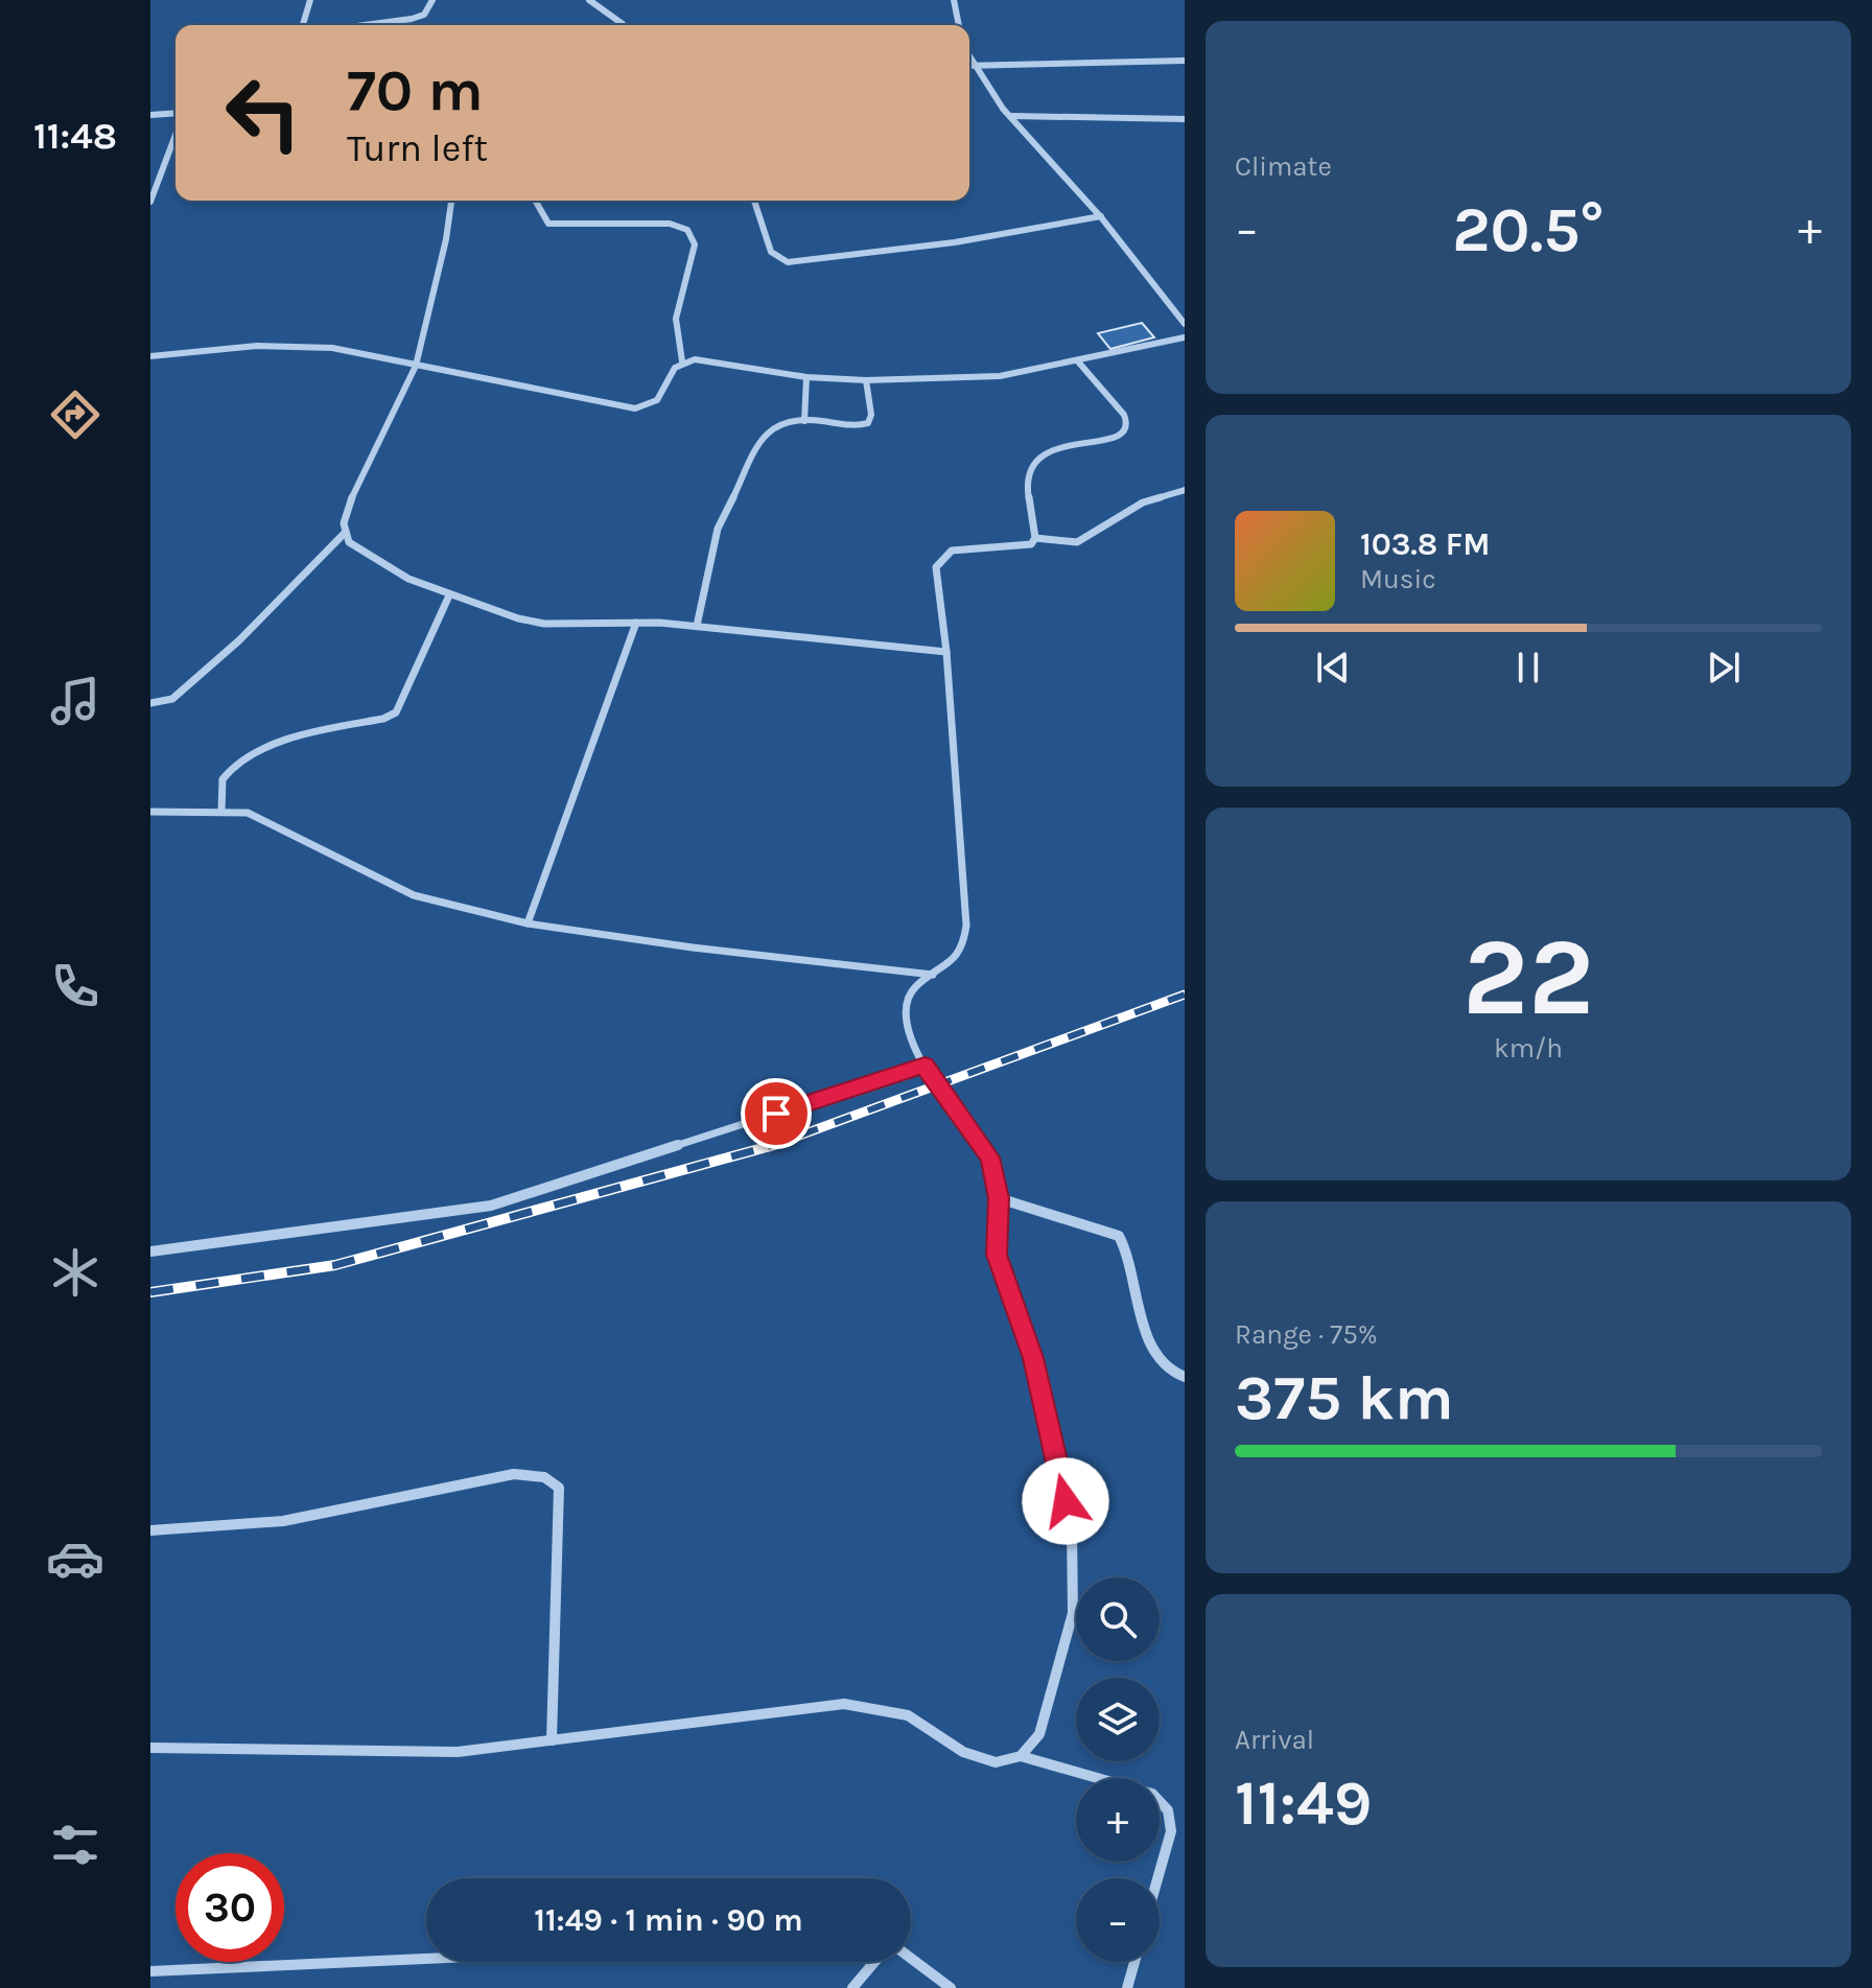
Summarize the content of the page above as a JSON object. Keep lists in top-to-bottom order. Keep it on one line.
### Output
{"page":{"tabs":"11:48","tile":["Climate",["22","km/h"],["Range · 75%","375 km"],["Arrival","11:49"]],"turn":["70 m","Turn left"],"heat":["−","20.5°","+"],"song":["103.8 FM","Music"],"map_buttons":["+","−"],"limit":"30","trip":"11:49 · 1 min · 90 m"}}
